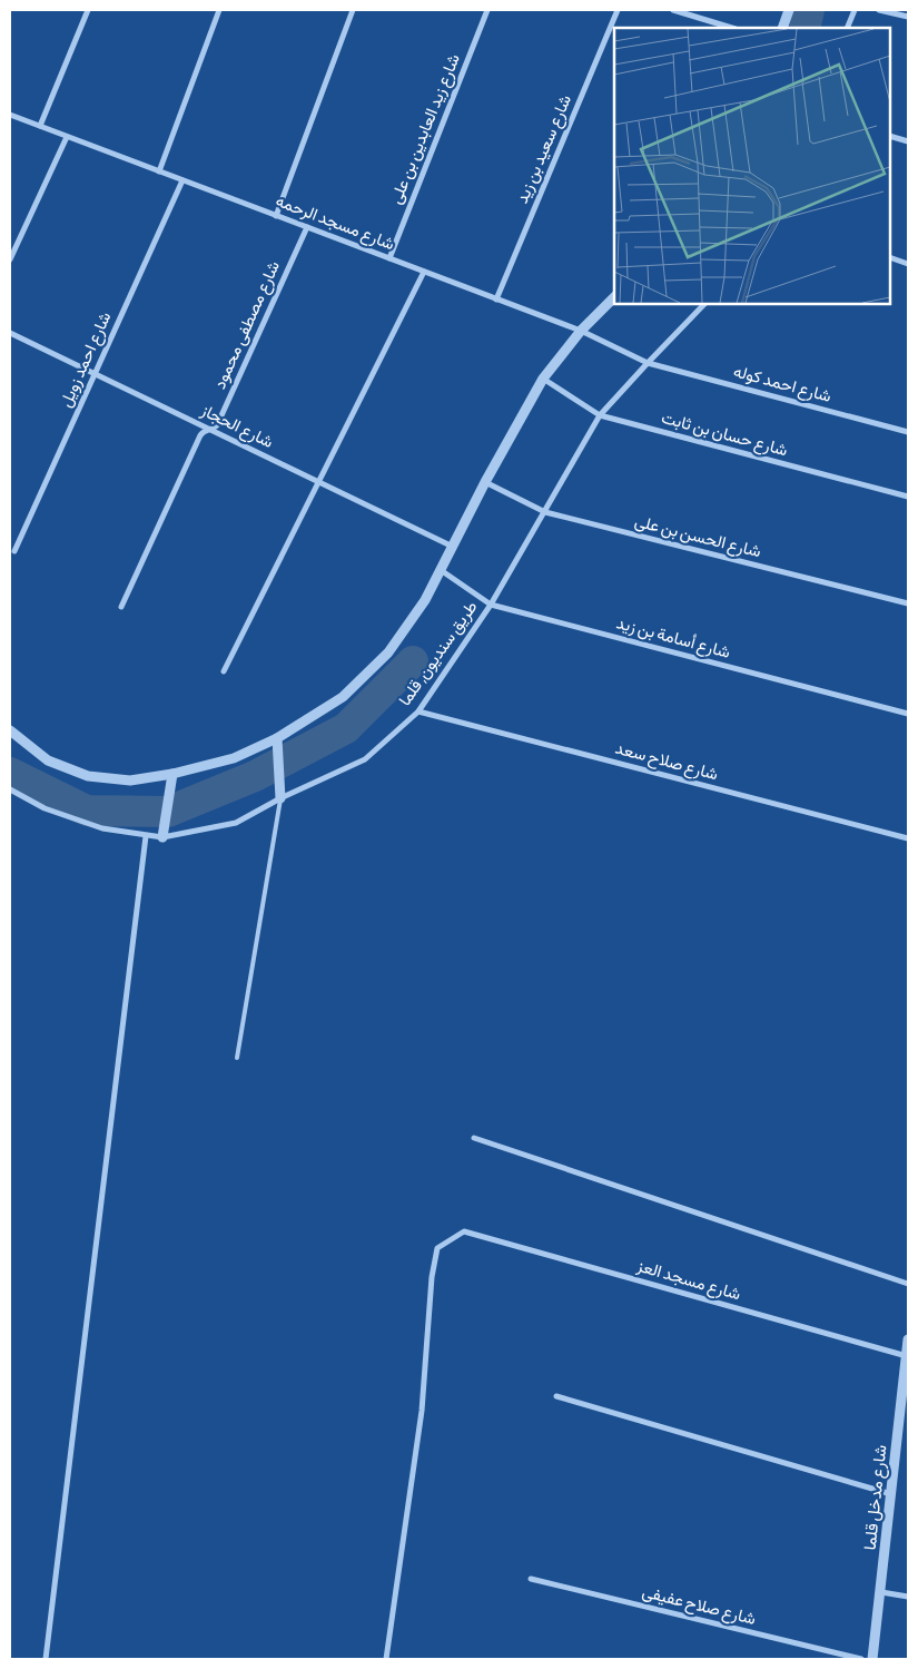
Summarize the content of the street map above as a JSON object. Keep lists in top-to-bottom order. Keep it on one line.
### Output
{"streets":{"street":["شارع زيد العابدين بن على","شارع سعيد بن زيد","شارع مسجد الرحمه","شارع مصطفى محمود","شارع احمد زويل","شارع احمد كوله","شارع الحجاز","شارع حسان بن ثابت","شارع الحسن بن على","شارع أسامة بن زيد","طريق سنديون, قلما","شارع صلاح سعد","شارع مسجد العز","شارع مدخل قلما","شارع صلاح عفيفى"]},"crossings":[["شارع زيد العابدين بن على","شارع مسجد الرحمه"],["شارع سعيد بن زيد","شارع مسجد الرحمه"],["شارع مسجد الرحمه","شارع مصطفى محمود"],["شارع مسجد الرحمه","شارع احمد زويل"],["شارع مسجد الرحمه","شارع احمد كوله"],["شارع مسجد الرحمه","طريق سنديون, قلما"],["شارع مصطفى محمود","شارع الحجاز"],["شارع احمد زويل","شارع الحجاز"],["شارع احمد كوله","طريق سنديون, قلما"],["شارع حسان بن ثابت","طريق سنديون, قلما"],["شارع الحسن بن على","طريق سنديون, قلما"],["شارع أسامة بن زيد","طريق سنديون, قلما"],["طريق سنديون, قلما","شارع صلاح سعد"],["شارع مسجد العز","شارع مدخل قلما"]]}
